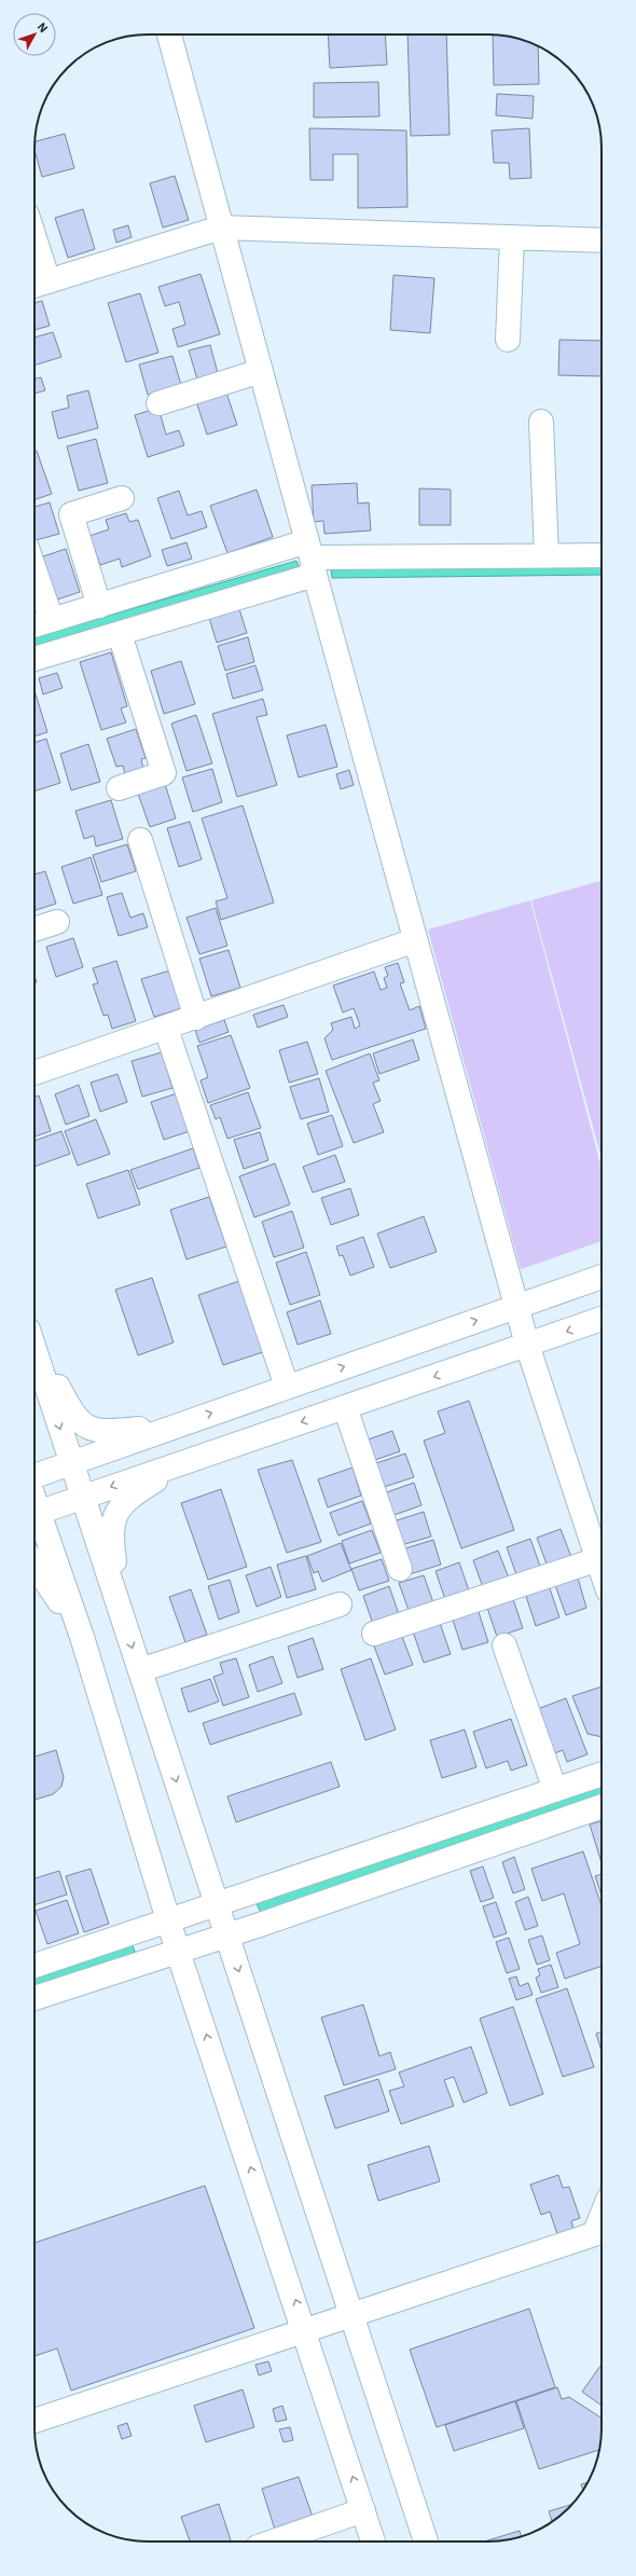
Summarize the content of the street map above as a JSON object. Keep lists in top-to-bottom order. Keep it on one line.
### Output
{"north":"top right"}
